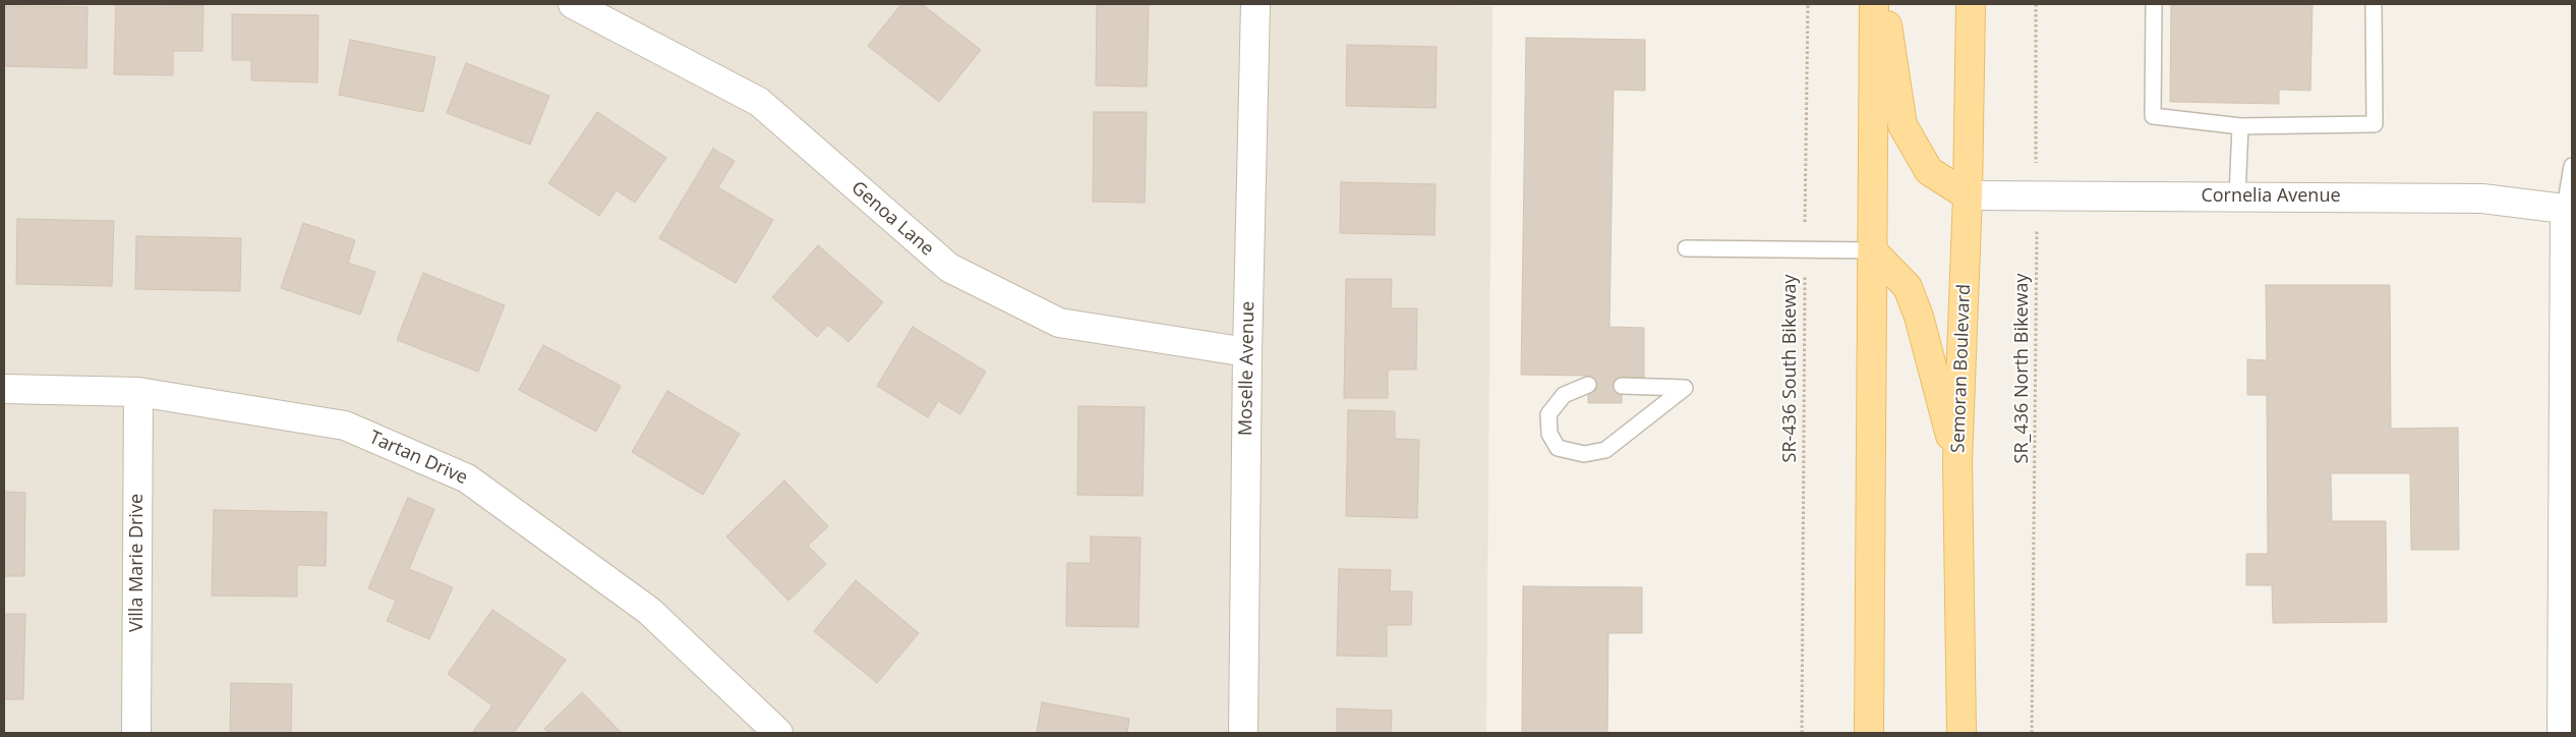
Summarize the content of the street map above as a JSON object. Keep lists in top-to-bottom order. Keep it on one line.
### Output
{"streets":{"main road":["Semoran Boulevard"],"street":["Cornelia Avenue","Genoa Lane","Moselle Avenue","Tartan Drive","Villa Marie Drive"],"path":["SR-436 South Bikeway","SR_436 North Bikeway"]},"crossings":[["Cornelia Avenue","Semoran Boulevard"],["Cornelia Avenue","SR_436 North Bikeway"],["Genoa Lane","Moselle Avenue"],["Tartan Drive","Villa Marie Drive"]]}
